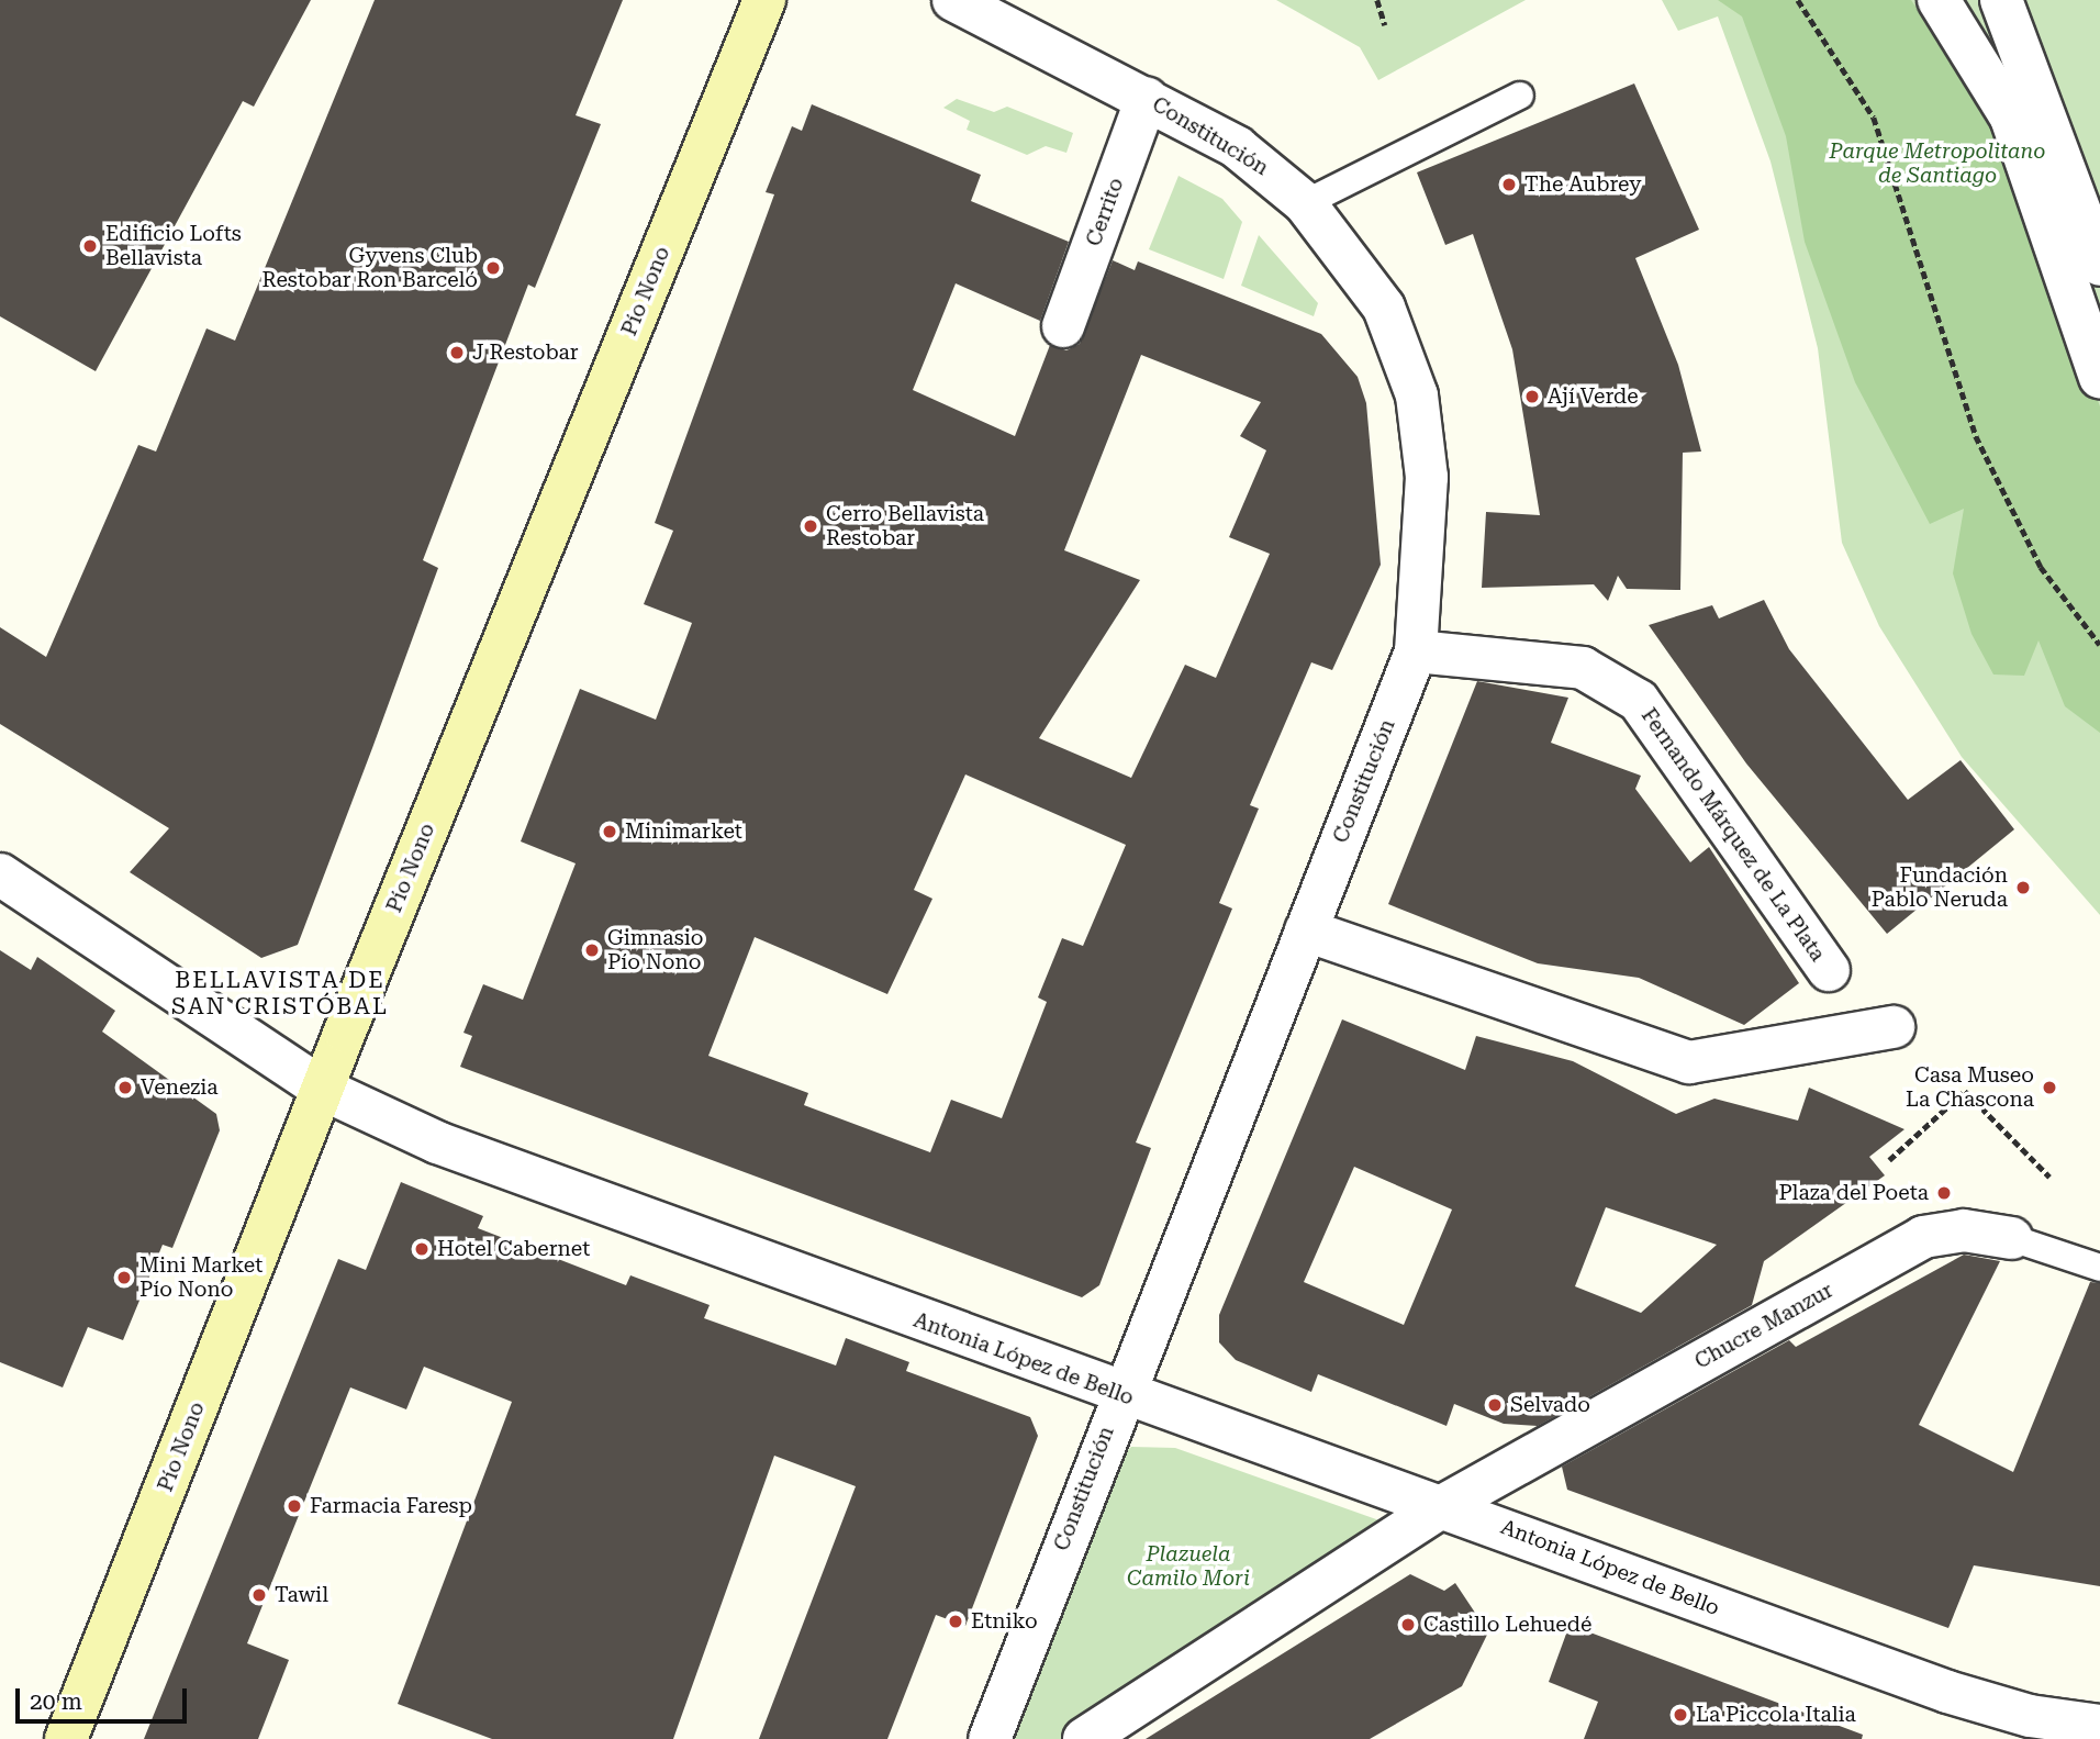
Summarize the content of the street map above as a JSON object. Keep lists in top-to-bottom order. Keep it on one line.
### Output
{"streets":{"main road":["Pío Nono"],"street":["Constitución","Cerrito","Fernando Márquez de La Plata","Chucre Manzur","Antonia López de Bello"]},"crossings":[["Constitución","Cerrito"],["Constitución","Fernando Márquez de La Plata"],["Constitución","Antonia López de Bello"],["Pío Nono","Antonia López de Bello"],["Chucre Manzur","Antonia López de Bello"]],"districts":["BELLAVISTA DE SAN CRISTÓBAL"],"parks":["Parque Metropolitano de Santiago","Plazuela Camilo Mori"],"places":["The Aubrey","Edificio Lofts Bellavista","Gyvens Club Restobar Ron Barceló","J Restobar","Ají Verde","Cerro Bellavista Restobar","Minimarket","Fundación Pablo Neruda","Gimnasio Pío Nono","Venezia","Casa Museo La Chascona","Plaza del Poeta","Hotel Cabernet","Mini Market Pío Nono","Selvado","Farmacia Faresp","Tawil","Etniko","Castillo Lehuedé","La Piccola Italia"],"scale_bar":"20 m"}
